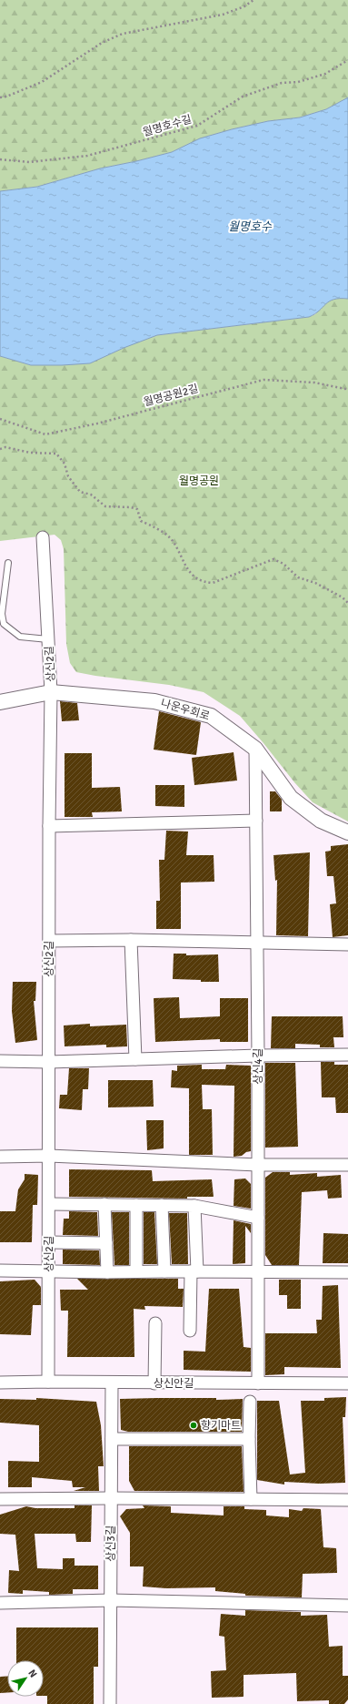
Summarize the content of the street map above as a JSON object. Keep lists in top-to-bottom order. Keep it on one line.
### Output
{"streets":{"street":["상신2길","나운우회로","상신4길","상신안길","상신3길"],"path":["월명호수길","월명공원2길"]},"crossings":[["상신2길","나운우회로"],["상신2길","상신안길"],["나운우회로","상신4길"],["상신4길","상신안길"],["상신안길","상신3길"]],"water":["월명호수"],"parks":["월명공원"],"places":["향기마트"],"north":"top right"}
